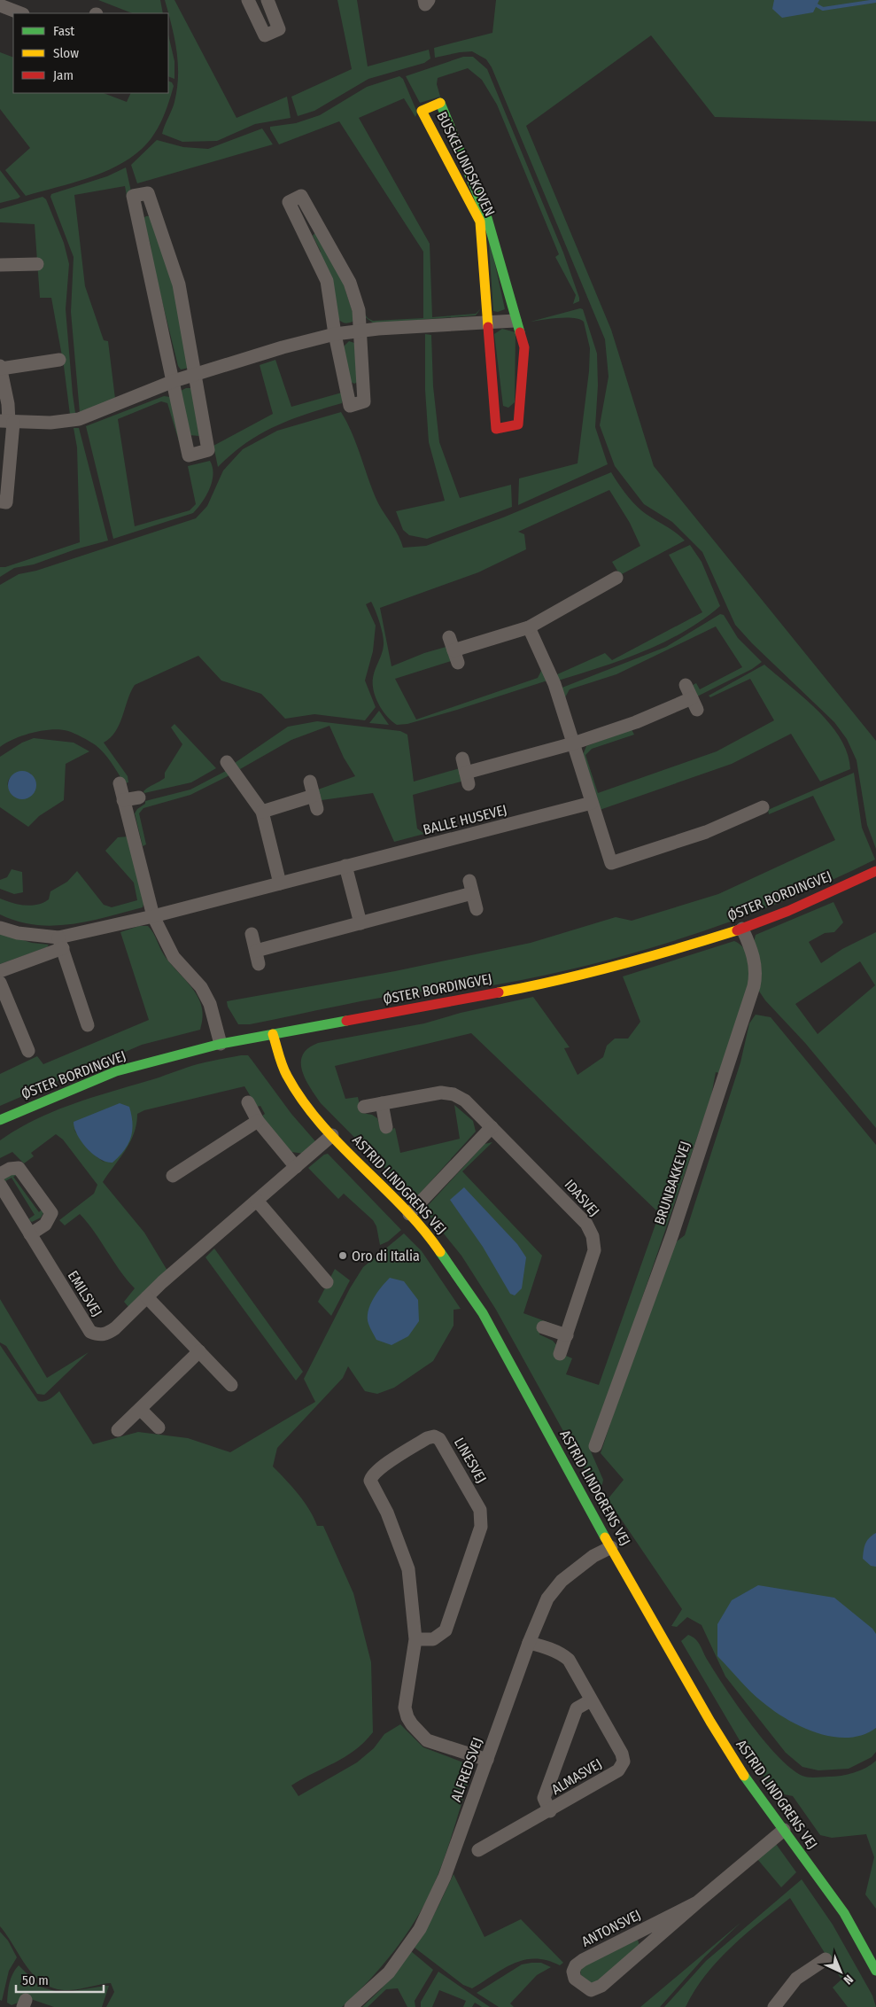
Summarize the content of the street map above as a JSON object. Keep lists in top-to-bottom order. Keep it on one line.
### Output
{"streets":{"street":["BUSKELUNDSKOVEN","BALLE HUSEVEJ","ØSTER BORDINGVEJ","BRUNBAKKEVEJ","ASTRID LINDGRENS VEJ","IDASVEJ","EMILSVEJ","LINESVEJ","ALFREDSVEJ","ALMASVEJ","ANTONSVEJ"]},"crossings":[["ØSTER BORDINGVEJ","BRUNBAKKEVEJ"],["ØSTER BORDINGVEJ","ASTRID LINDGRENS VEJ"],["ASTRID LINDGRENS VEJ","EMILSVEJ"],["ASTRID LINDGRENS VEJ","ALFREDSVEJ"],["ASTRID LINDGRENS VEJ","ANTONSVEJ"],["LINESVEJ","ALFREDSVEJ"],["ALFREDSVEJ","ALMASVEJ"]],"places":["Oro di Italia"],"legend":["Fast","Slow","Jam"],"scale_bar":"50 m","north":"bottom right"}
